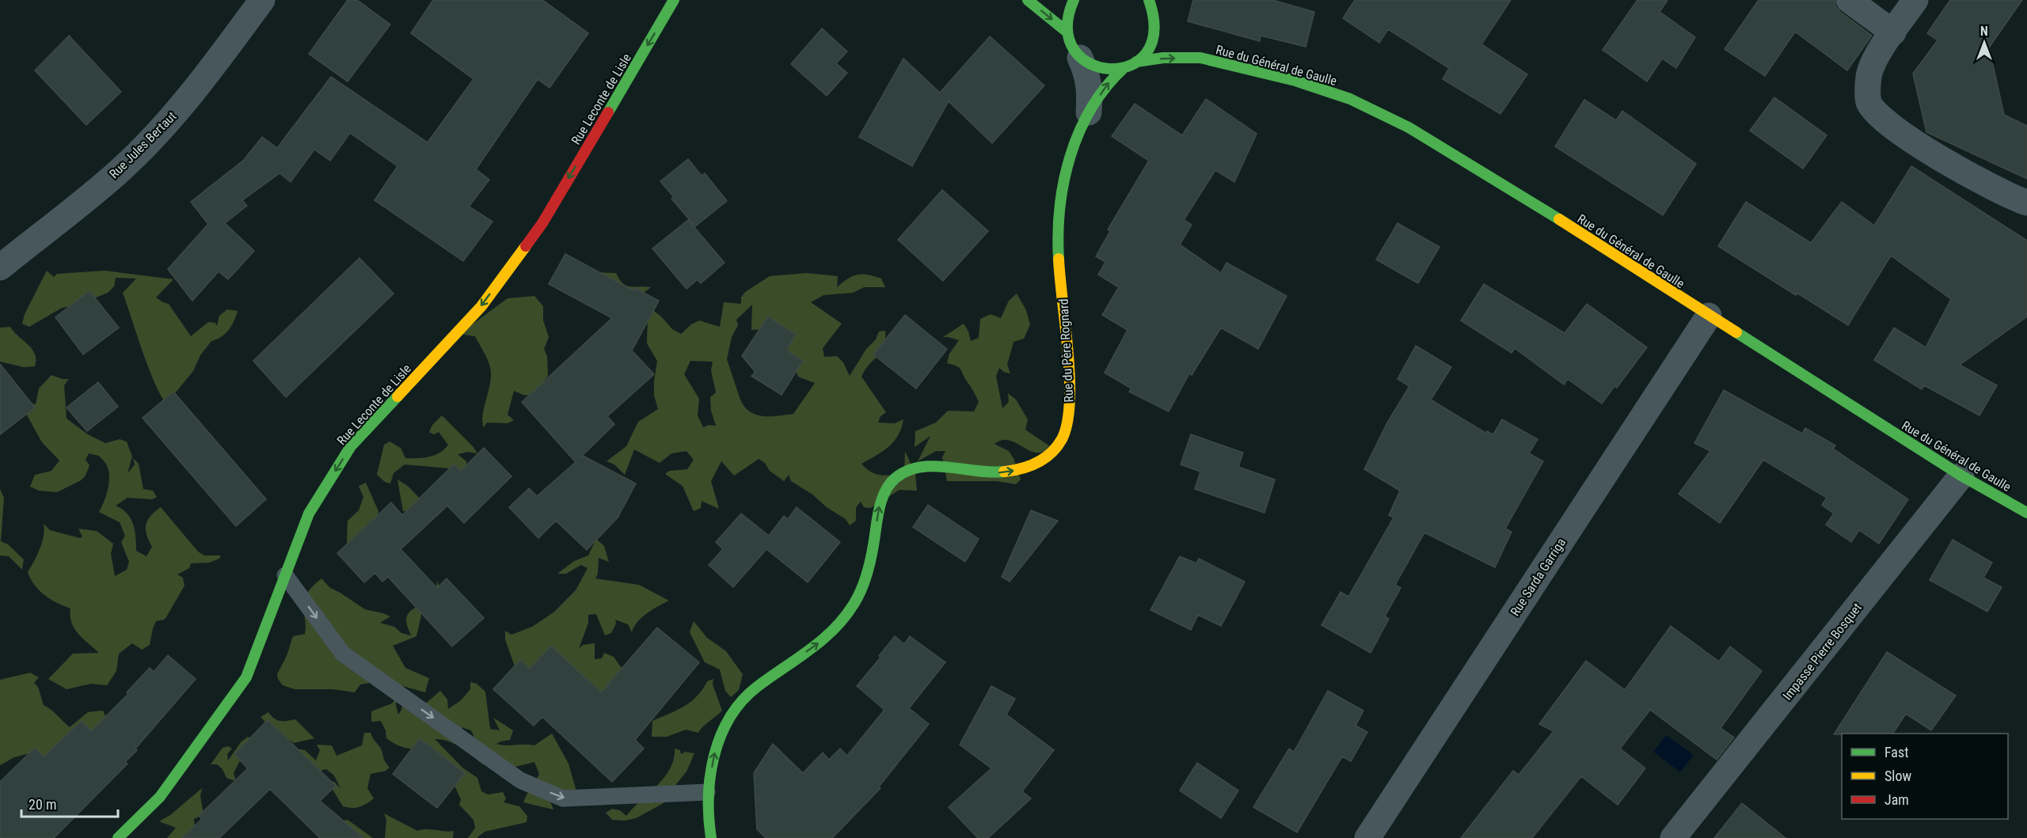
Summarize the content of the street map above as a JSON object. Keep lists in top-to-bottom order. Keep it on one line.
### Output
{"streets":{"street":["Rue du Général de Gaulle","Rue Leconte de Lisle","Rue Jules Bertaut","Rue du Père Rognard","Rue Sarda Garriga","Impasse Pierre Bosquet"]},"crossings":[["Rue du Général de Gaulle","Rue Sarda Garriga"],["Rue du Général de Gaulle","Impasse Pierre Bosquet"]],"one_way":["Rue Leconte de Lisle","Rue du Père Rognard"],"legend":["Fast","Slow","Jam"],"scale_bar":"20 m","north":"top"}
